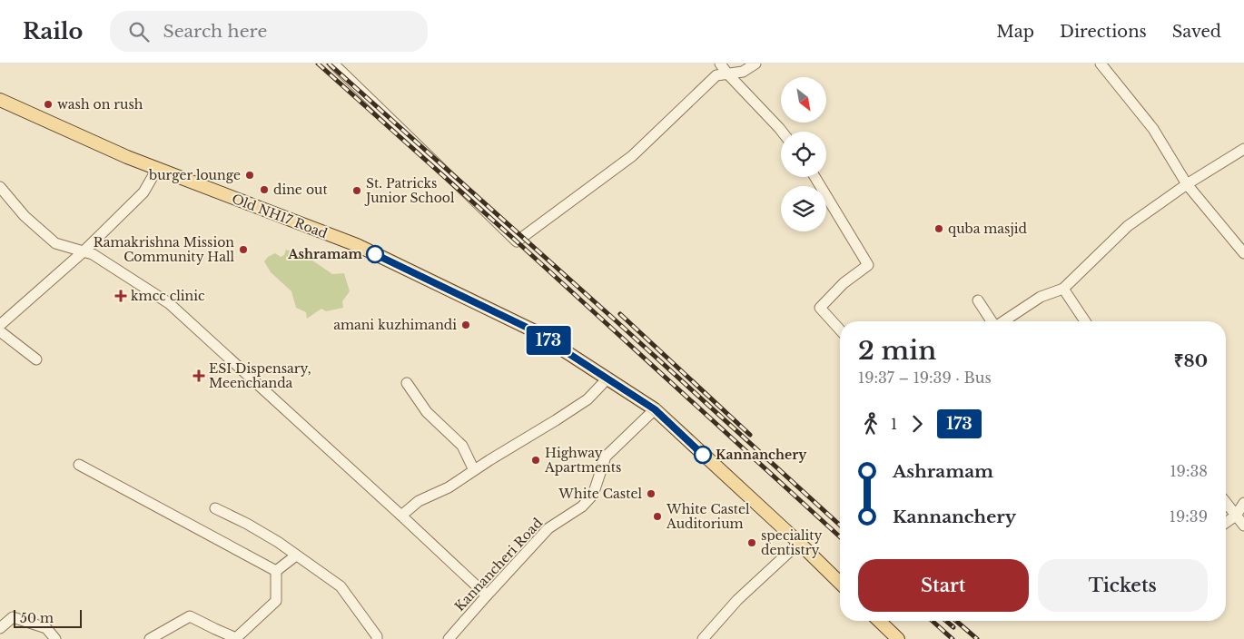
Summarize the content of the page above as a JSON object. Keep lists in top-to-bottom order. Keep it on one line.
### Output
{"streets":{"main road":["Old NH17 Road"],"street":["Kannancheri Road"]},"crossings":[["Old NH17 Road","Kannancheri Road"]],"places":{"other":["wash on rush","burger lounge","dine out","St. Patricks Junior School","quba masjid","Ramakrishna Mission Community Hall","Ashramam","amani kuzhimandi","Kannanchery","Highway Apartments","White Castel","White Castel Auditorium","speciality dentistry"],"health":["kmcc clinic","ESI Dispensary, Meenchanda"]},"lines":["bus line 173"],"scale_bar":"50 m","north":"bottom right","page":{"header":"Railo","search":"Search here","nav":["Map","Directions","Saved"],"on_map":"173","heading":["2 min","19:37 – 19:39 · Bus","₹80"],"legs":["1","173"],"list":[{"name":"Ashramam","value":"19:38"},{"name":"Kannanchery","value":"19:39"}],"buttons":["Start","Tickets"],"scale":"50 m"}}
